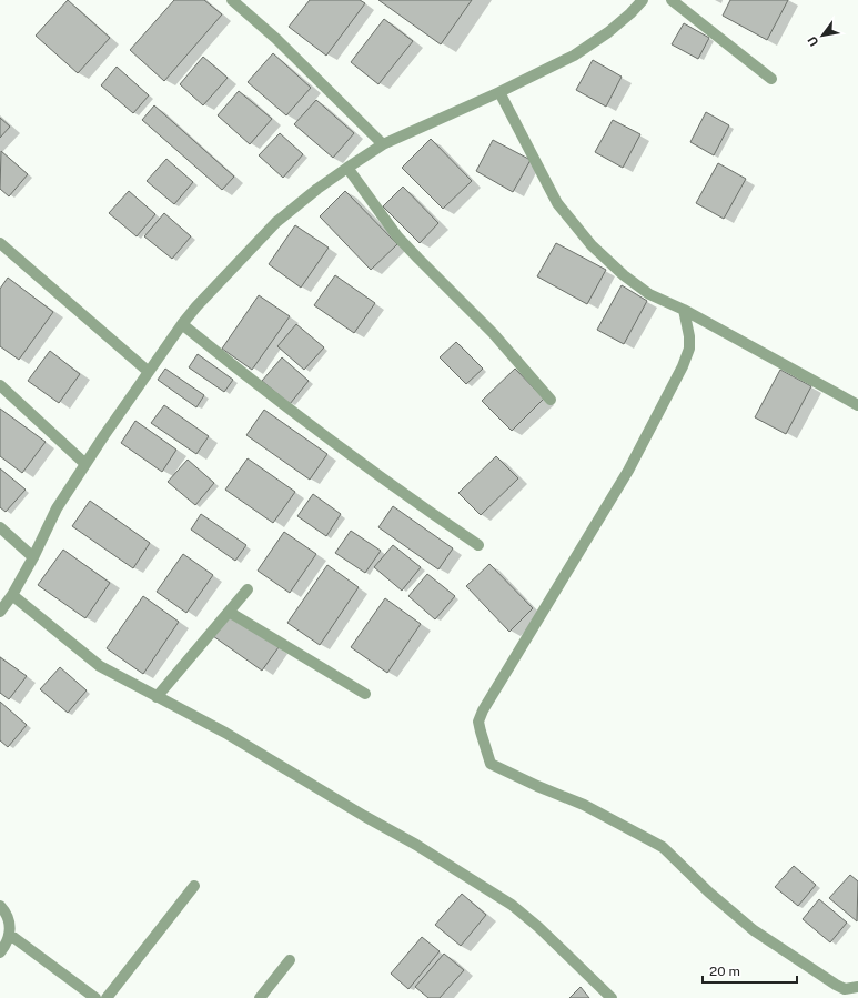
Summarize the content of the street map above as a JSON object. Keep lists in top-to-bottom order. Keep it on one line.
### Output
{"scale_bar":"20 m","north":"bottom left"}
